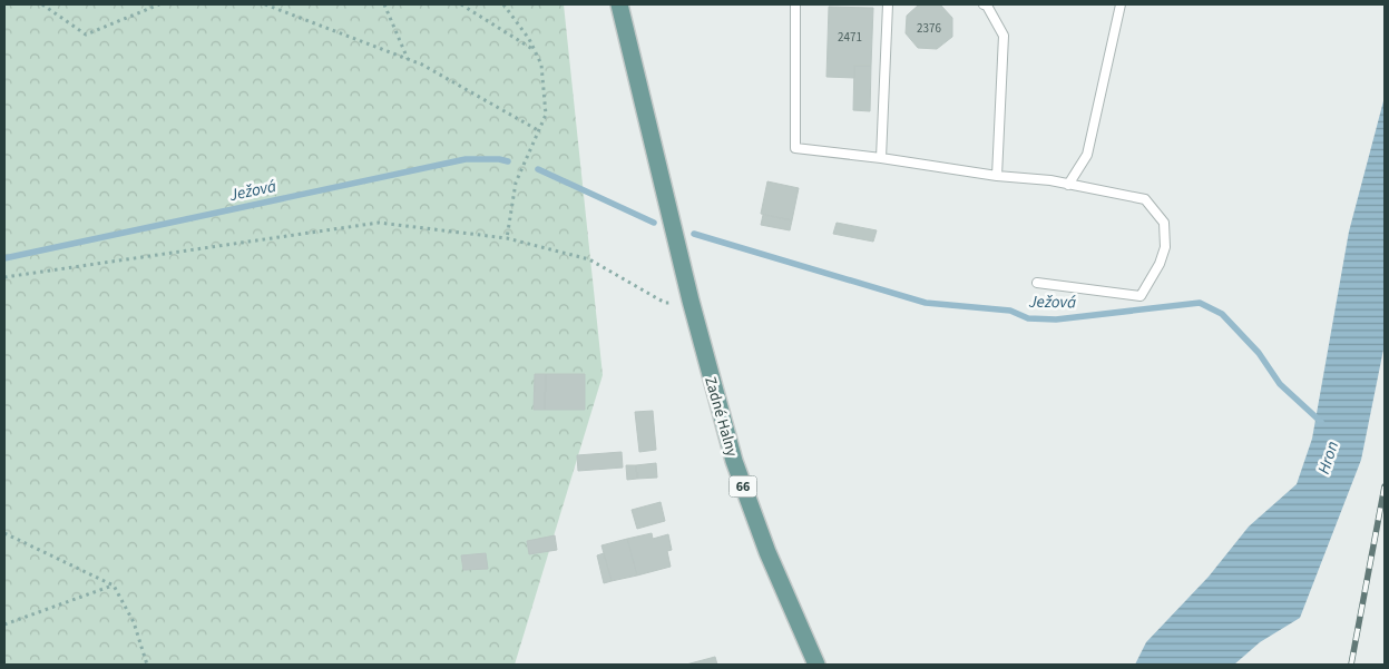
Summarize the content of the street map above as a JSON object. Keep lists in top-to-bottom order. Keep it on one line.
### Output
{"streets":{"main road":["Zadné Halny","66"]},"water":["Ježová","Hron"],"house_numbers":["2376","2471"]}
